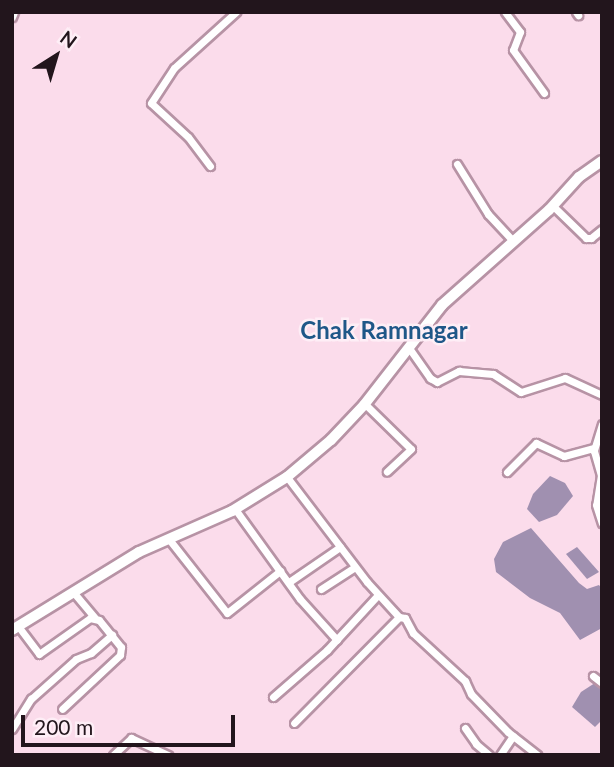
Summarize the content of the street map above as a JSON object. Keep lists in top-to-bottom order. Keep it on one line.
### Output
{"districts":["Chak Ramnagar"],"scale_bar":"200 m","north":"top right"}
